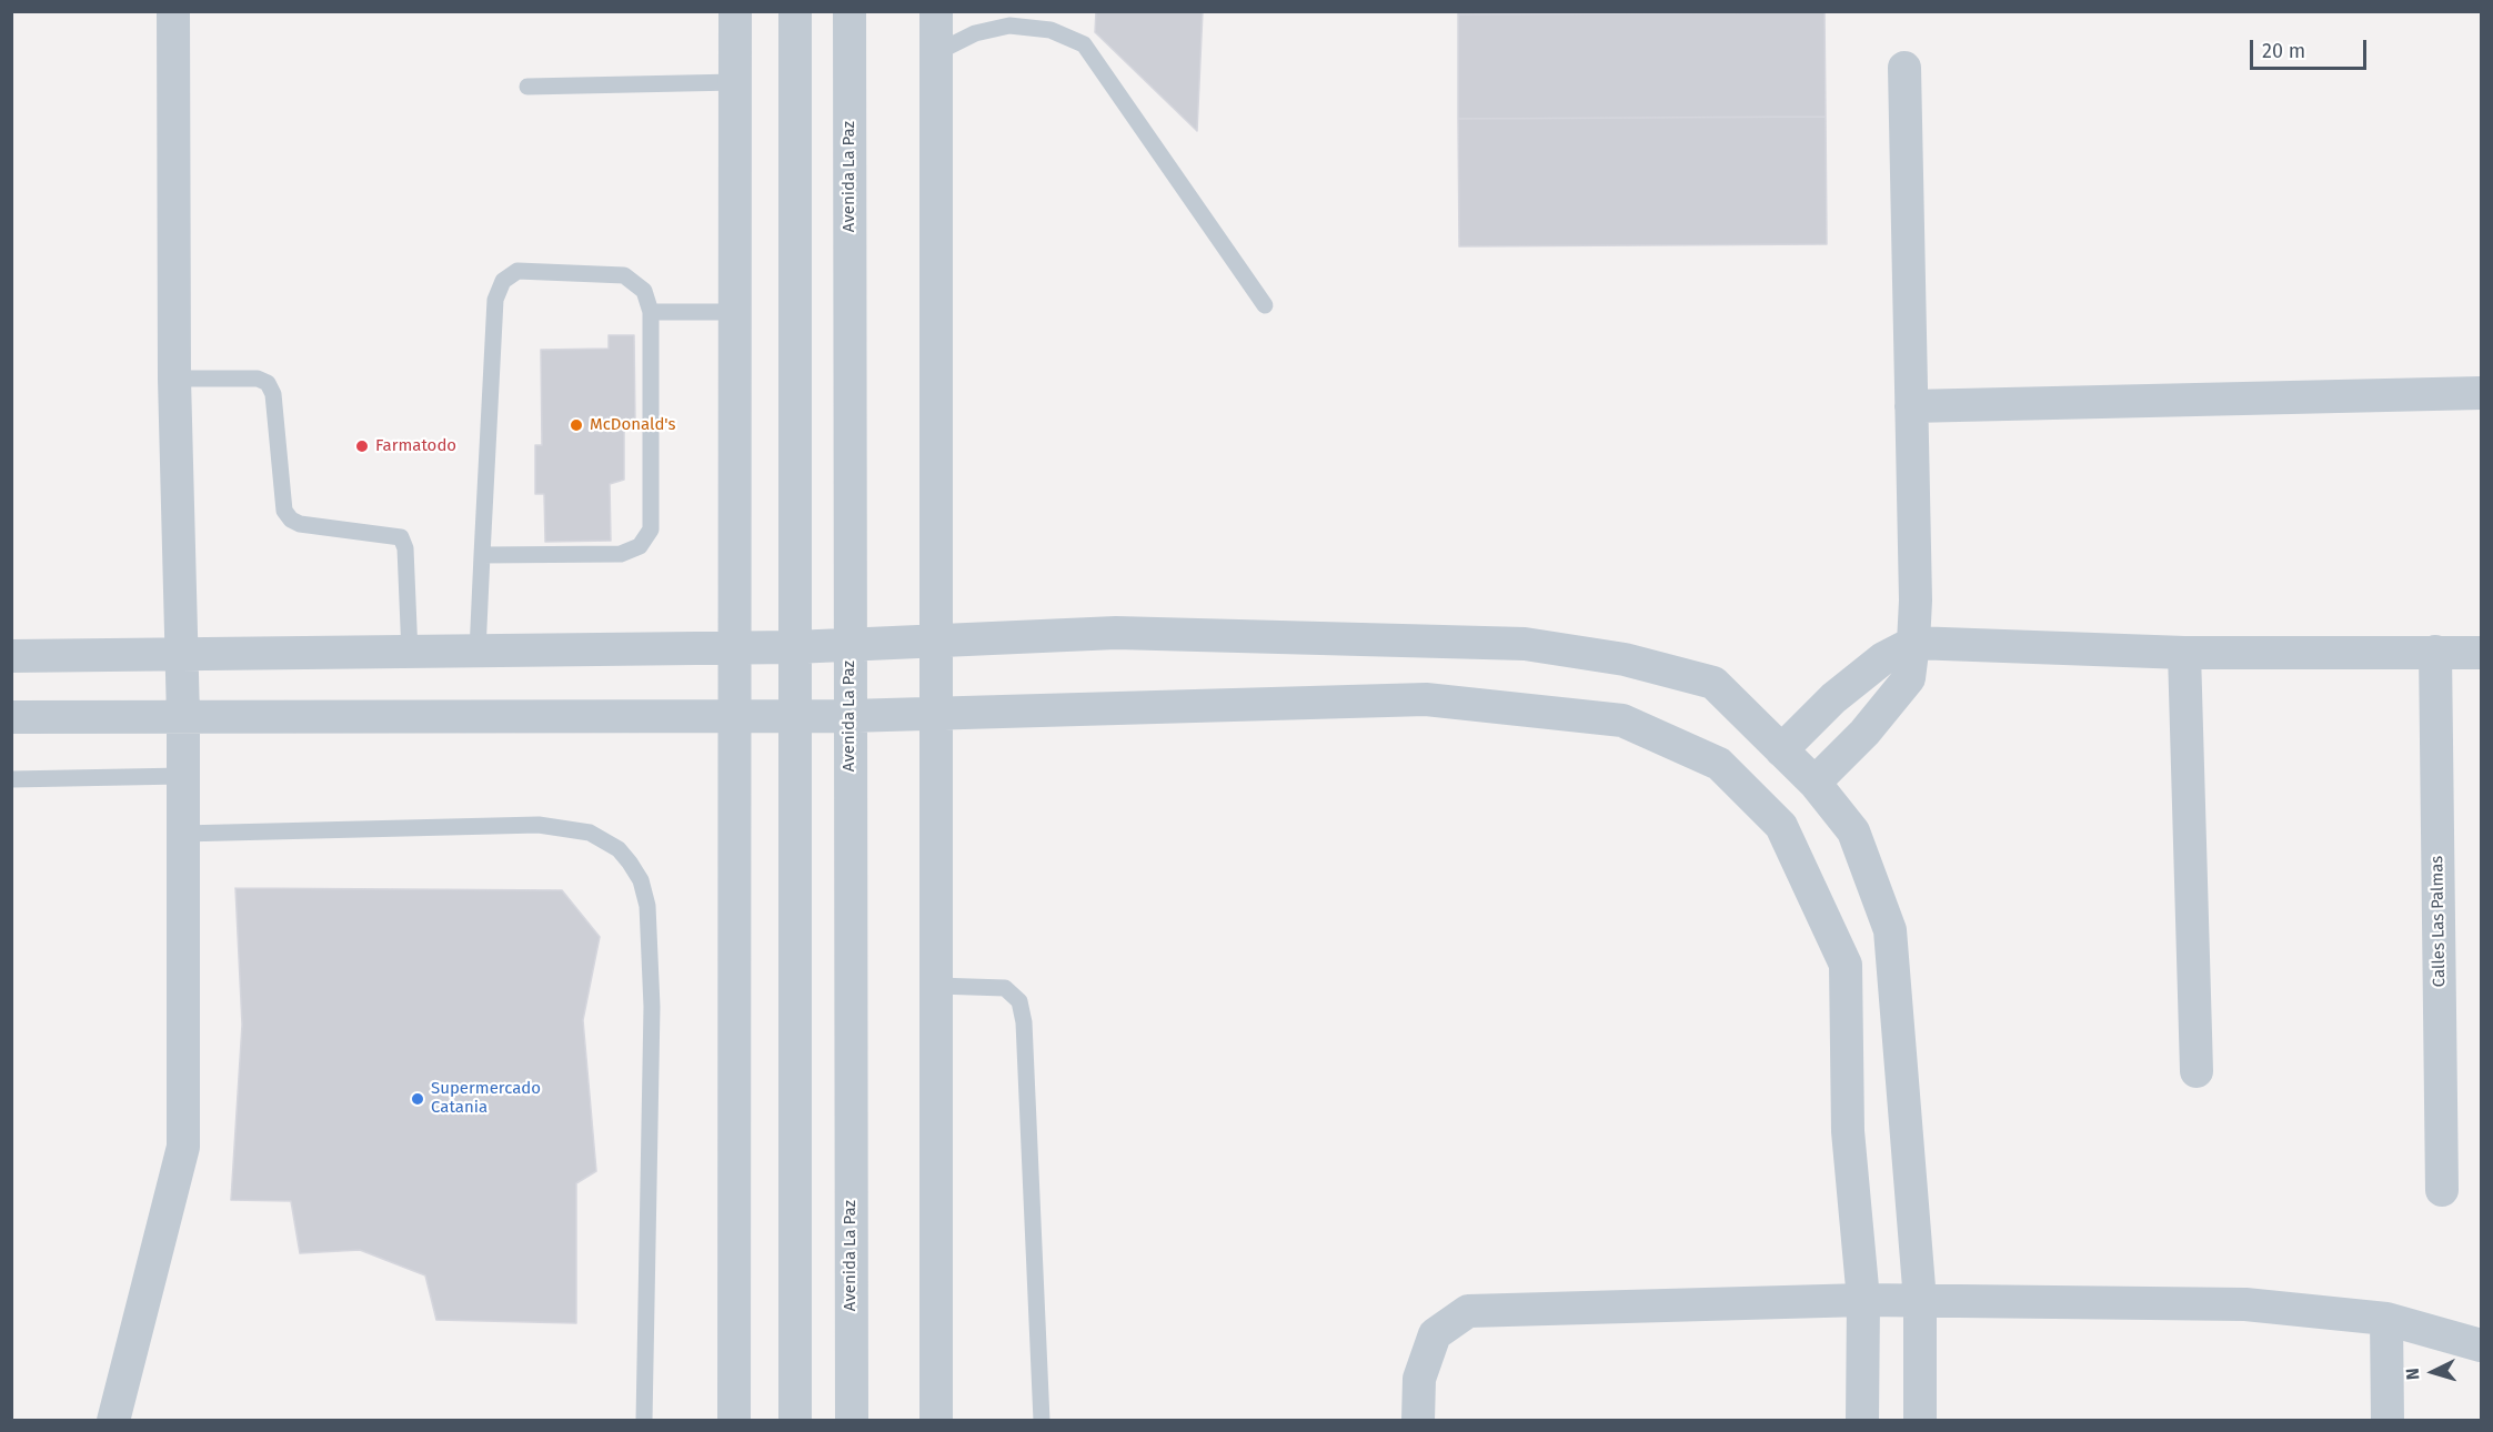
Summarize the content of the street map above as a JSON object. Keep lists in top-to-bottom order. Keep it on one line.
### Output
{"streets":{"street":["Avenida La Paz","Calles Las Palmas"]},"places":["McDonald's","Farmatodo","Supermercado Catania"],"scale_bar":"20 m","north":"left"}
